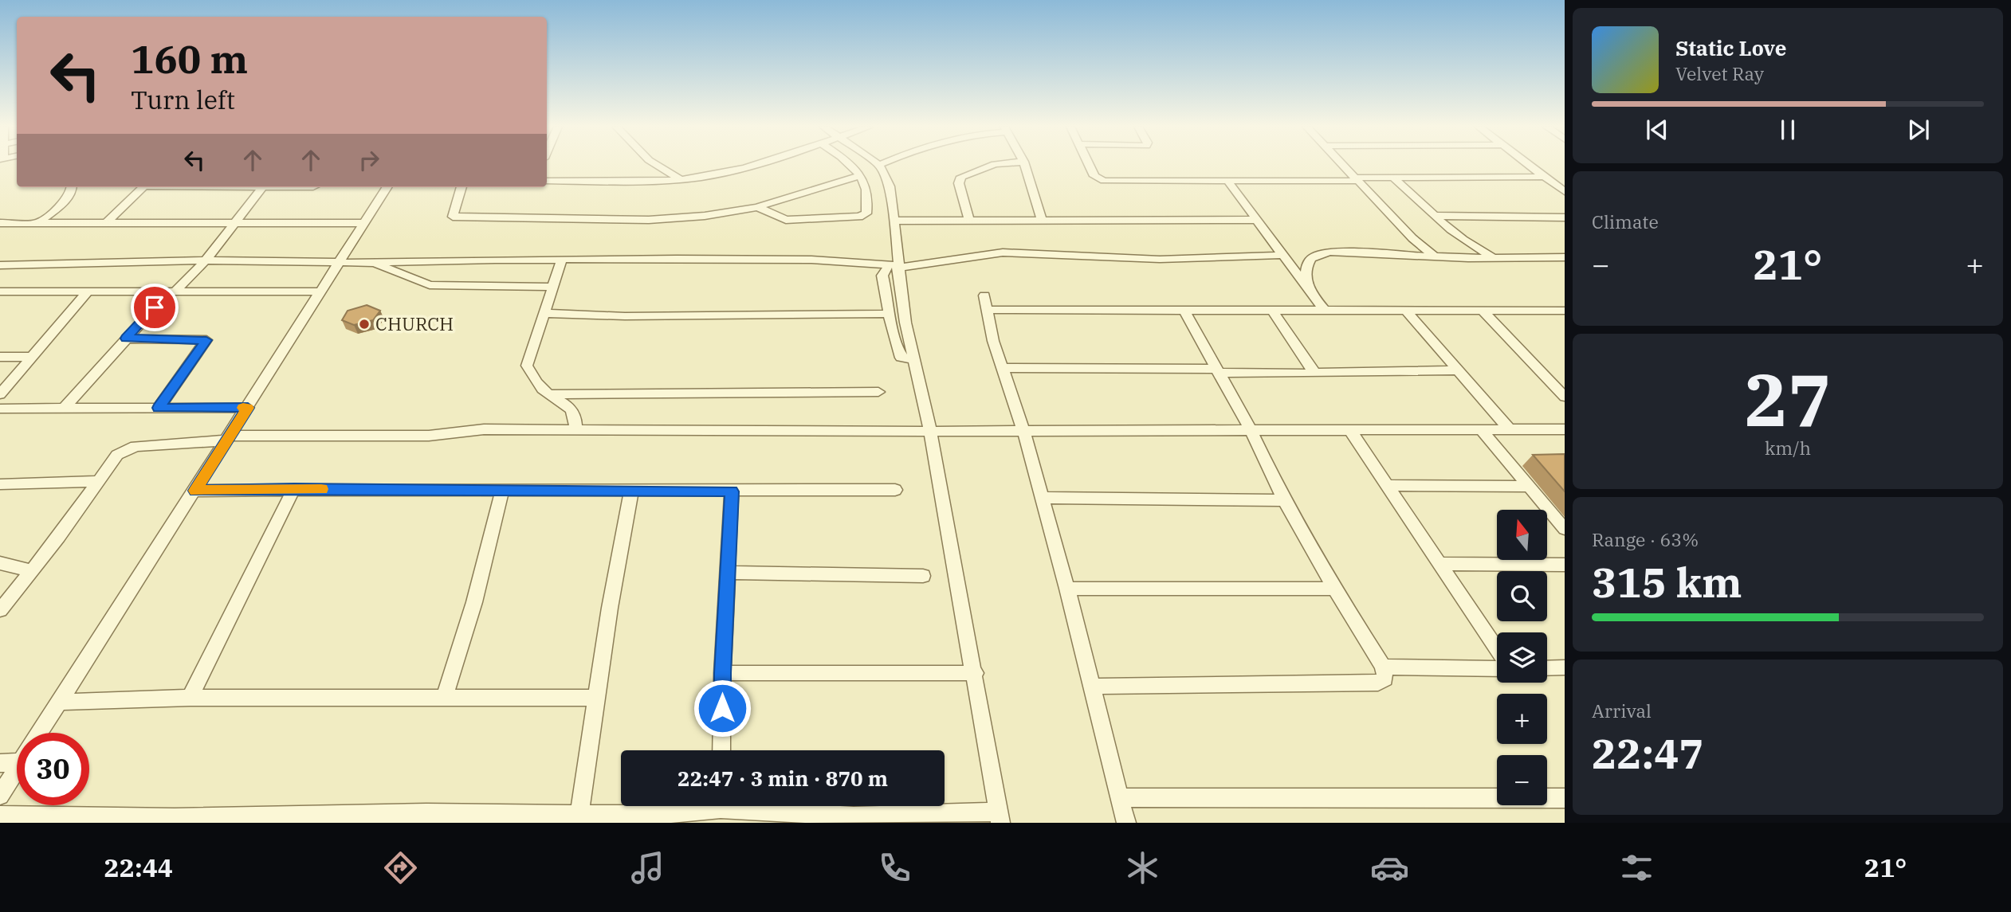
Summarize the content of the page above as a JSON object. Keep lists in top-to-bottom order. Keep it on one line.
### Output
{"places":["CHURCH"],"north":"top","page":{"turn":["160 m","Turn left"],"song":["Static Love","Velvet Ray"],"tile":["Climate",["27","km/h"],["Range · 63%","315 km"],["Arrival","22:47"]],"heat":["−","21°","+"],"map_buttons":["+","−"],"limit":"30","trip":"22:47 · 3 min · 870 m","tabs":["22:44","21°"]}}
